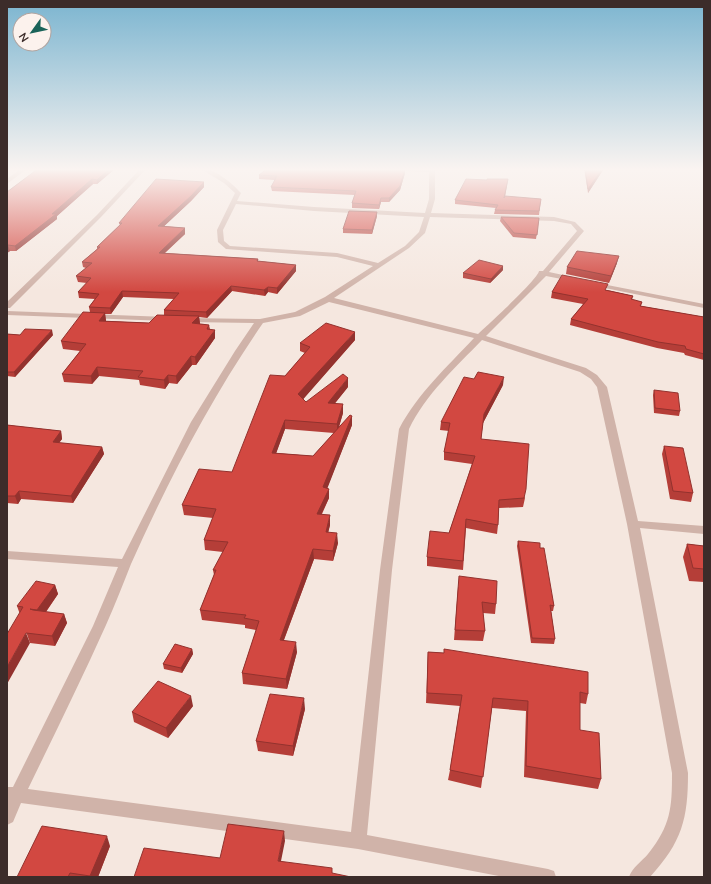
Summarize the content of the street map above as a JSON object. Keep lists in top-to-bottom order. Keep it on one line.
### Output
{"north":"bottom left"}
